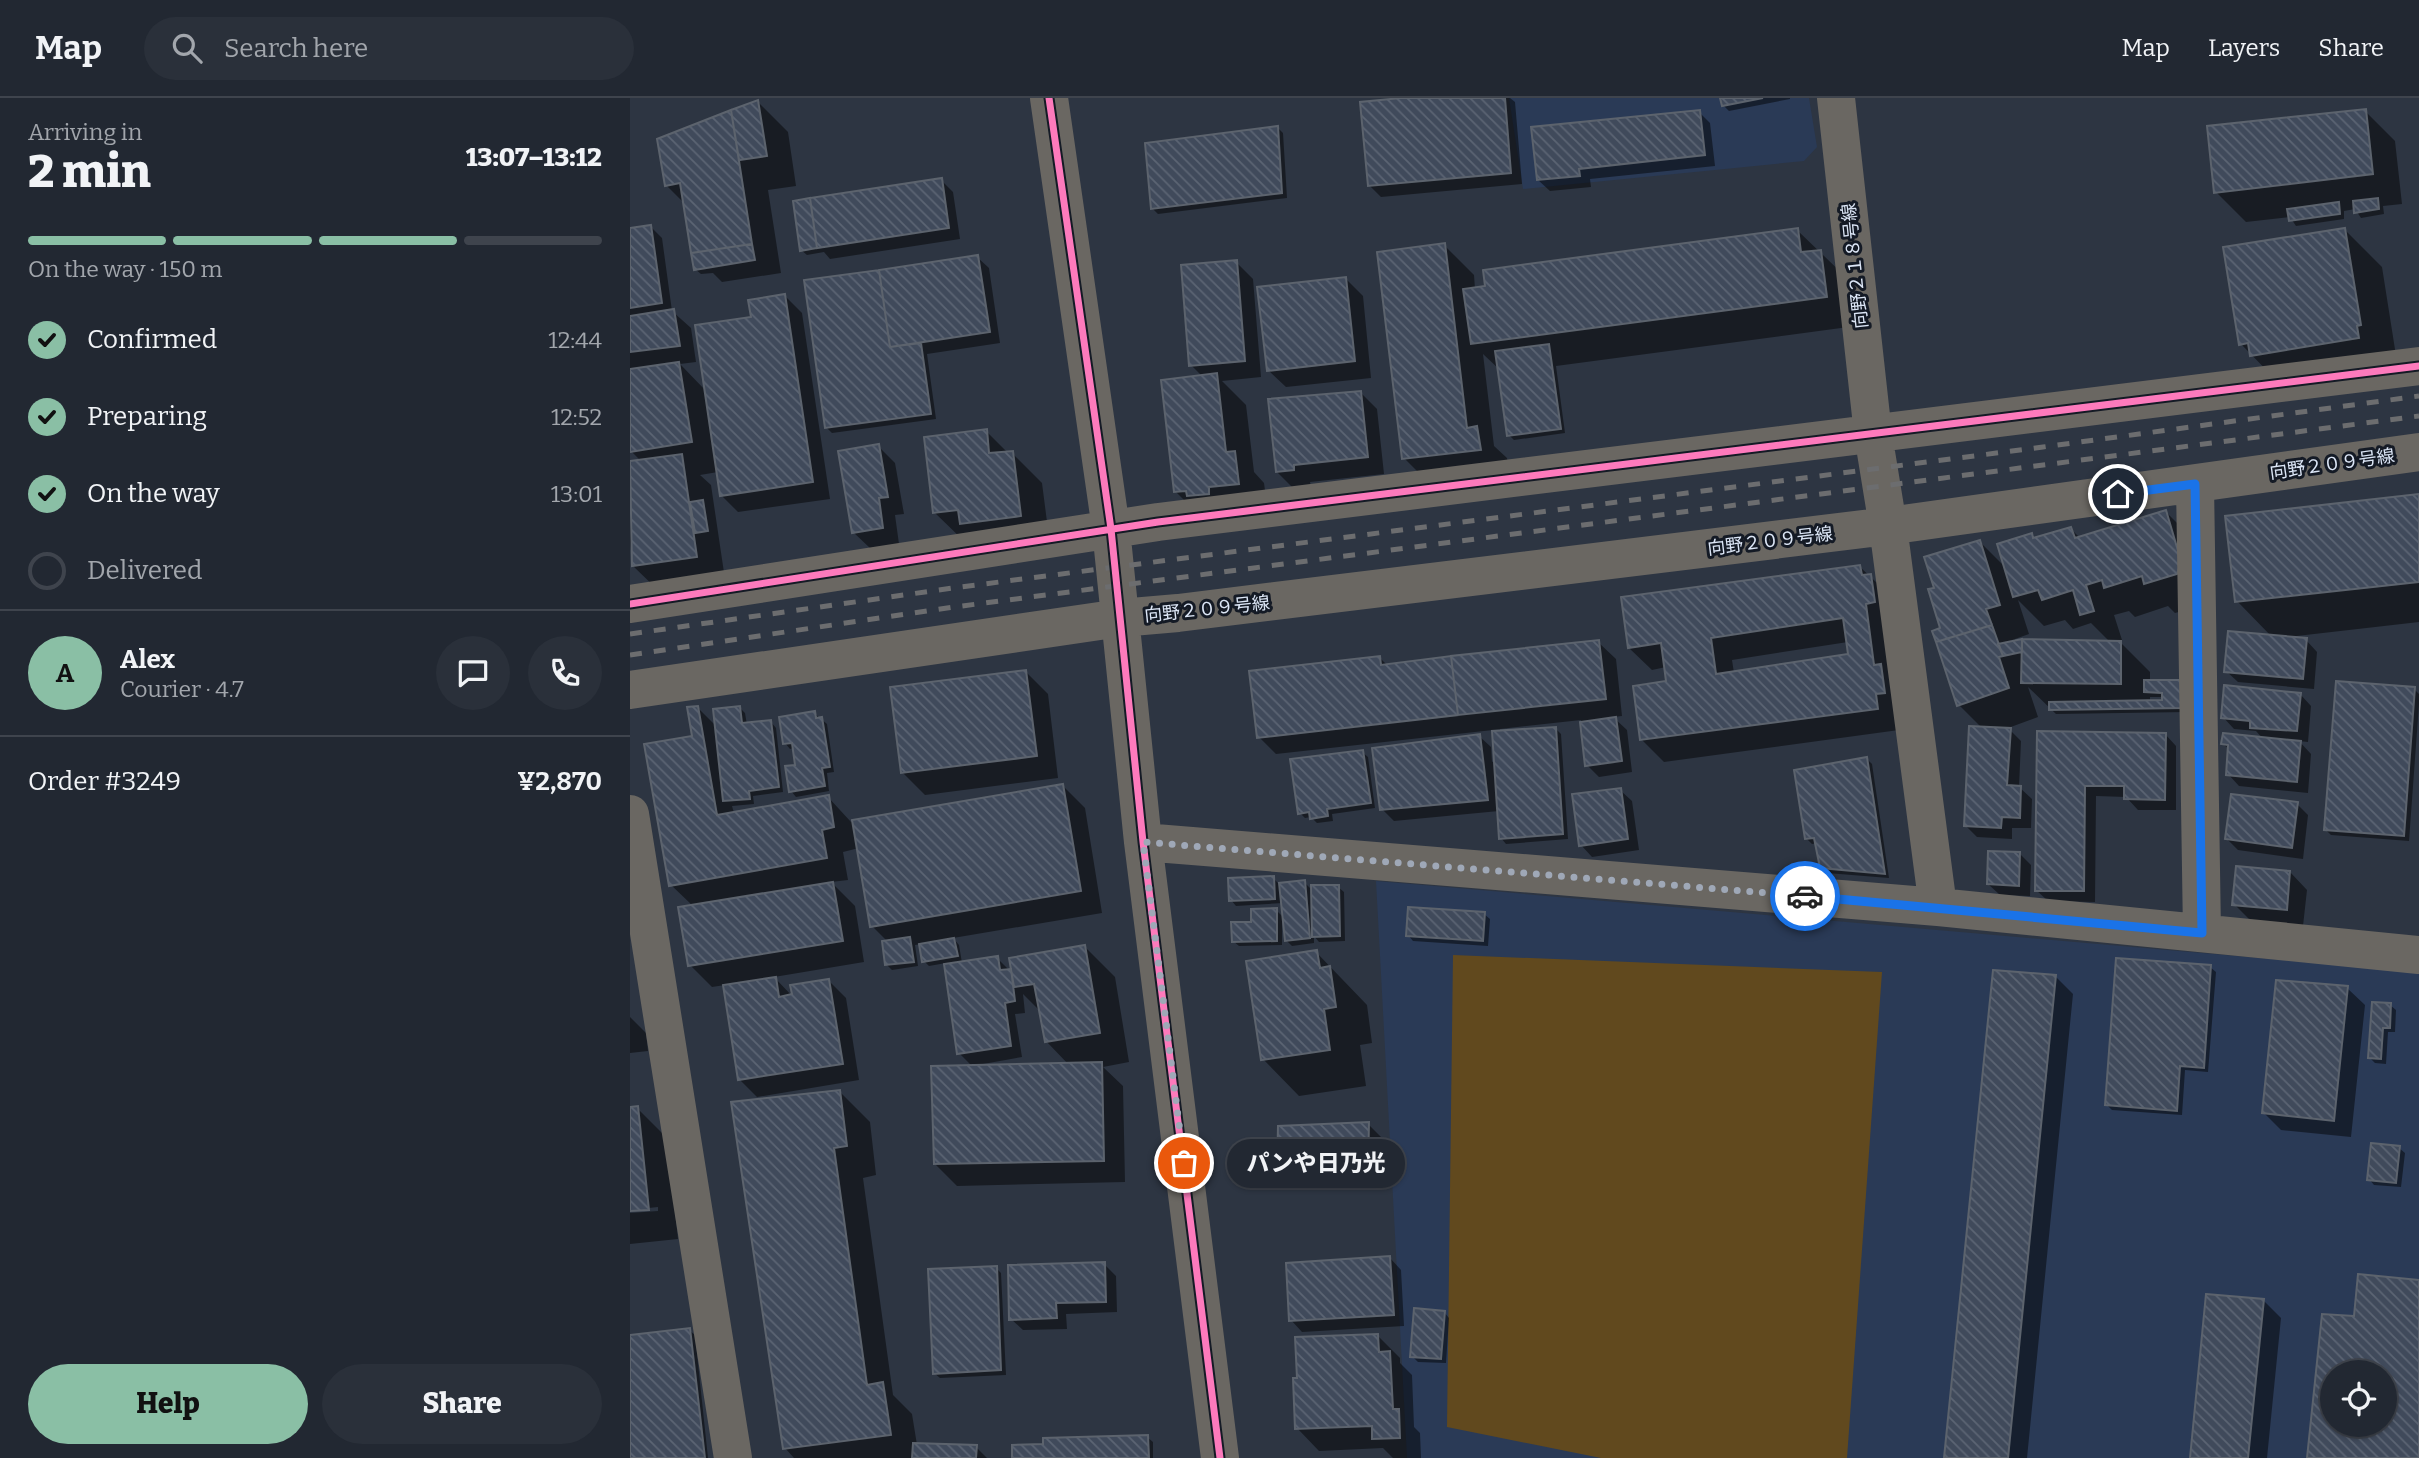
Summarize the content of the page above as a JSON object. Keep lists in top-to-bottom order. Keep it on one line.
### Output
{"streets":{"street":["向野２１８号線","向野２０９号線"]},"crossings":[["向野２１８号線","向野２０９号線"]],"places":["パンや日乃光"],"page":{"header":"Map","search":"Search here","nav":["Map","Layers","Share"],"heading":["2 min","Arriving in","13:07–13:12"],"panel":["Alex","Courier · 4.7","Order #3249","¥2,870"],"bar":"On the way · 150 m","list":[["Confirmed","12:44"],["Preparing","12:52"],["On the way","13:01"],"Delivered"],"round":"A","bubble":"パンや日乃光","buttons":["Help","Share"]}}
